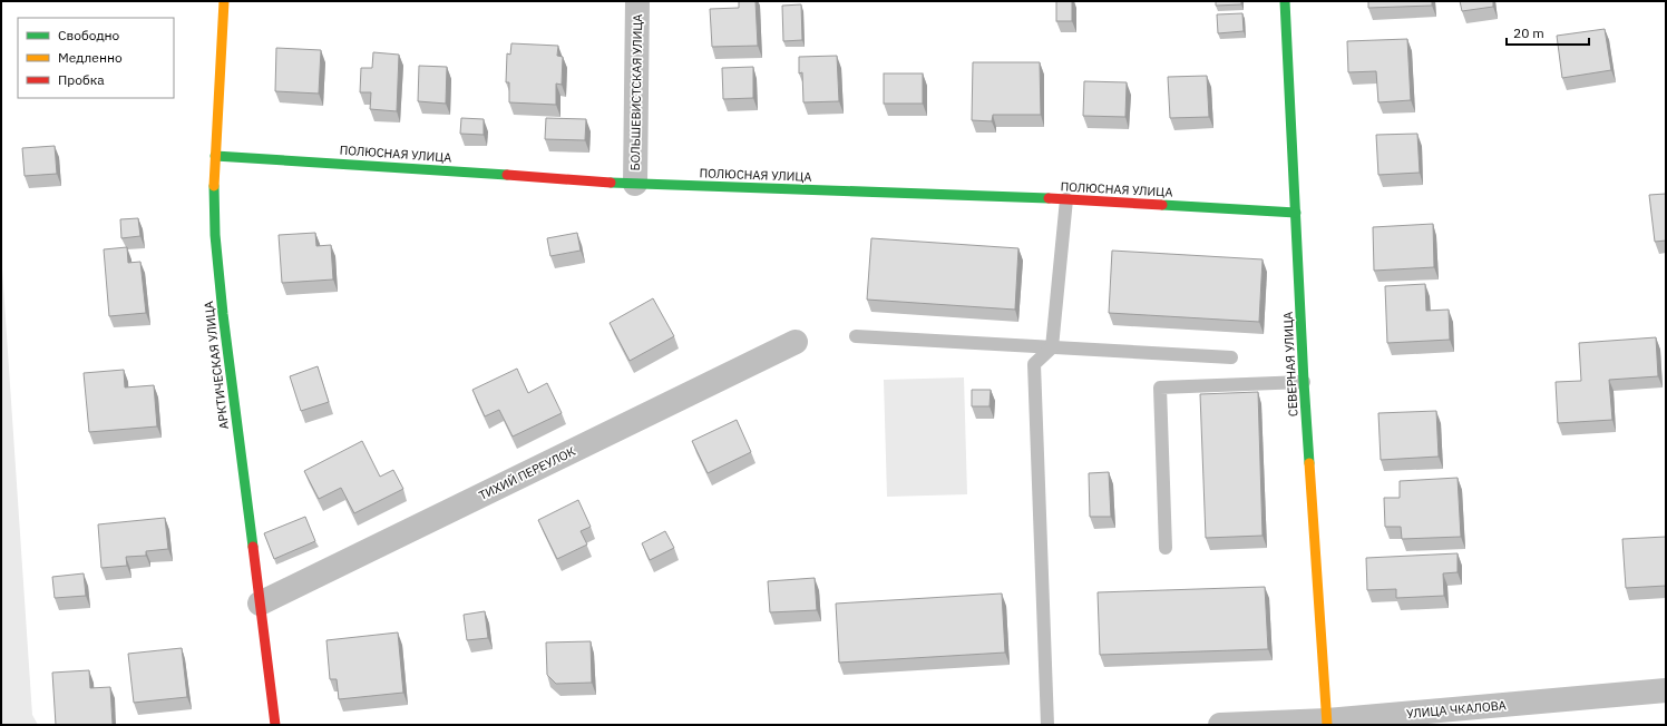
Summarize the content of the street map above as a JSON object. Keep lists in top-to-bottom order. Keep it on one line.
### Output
{"streets":{"street":["БОЛЬШЕВИСТСКАЯ УЛИЦА","ПОЛЮСНАЯ УЛИЦА","СЕВЕРНАЯ УЛИЦА","АРКТИЧЕСКАЯ УЛИЦА","ТИХИЙ ПЕРЕУЛОК","УЛИЦА ЧКАЛОВА"]},"crossings":[["БОЛЬШЕВИСТСКАЯ УЛИЦА","ПОЛЮСНАЯ УЛИЦА"],["ПОЛЮСНАЯ УЛИЦА","СЕВЕРНАЯ УЛИЦА"],["ПОЛЮСНАЯ УЛИЦА","АРКТИЧЕСКАЯ УЛИЦА"],["СЕВЕРНАЯ УЛИЦА","УЛИЦА ЧКАЛОВА"],["АРКТИЧЕСКАЯ УЛИЦА","ТИХИЙ ПЕРЕУЛОК"]],"legend":["Свободно","Медленно","Пробка"],"scale_bar":"20 m"}
